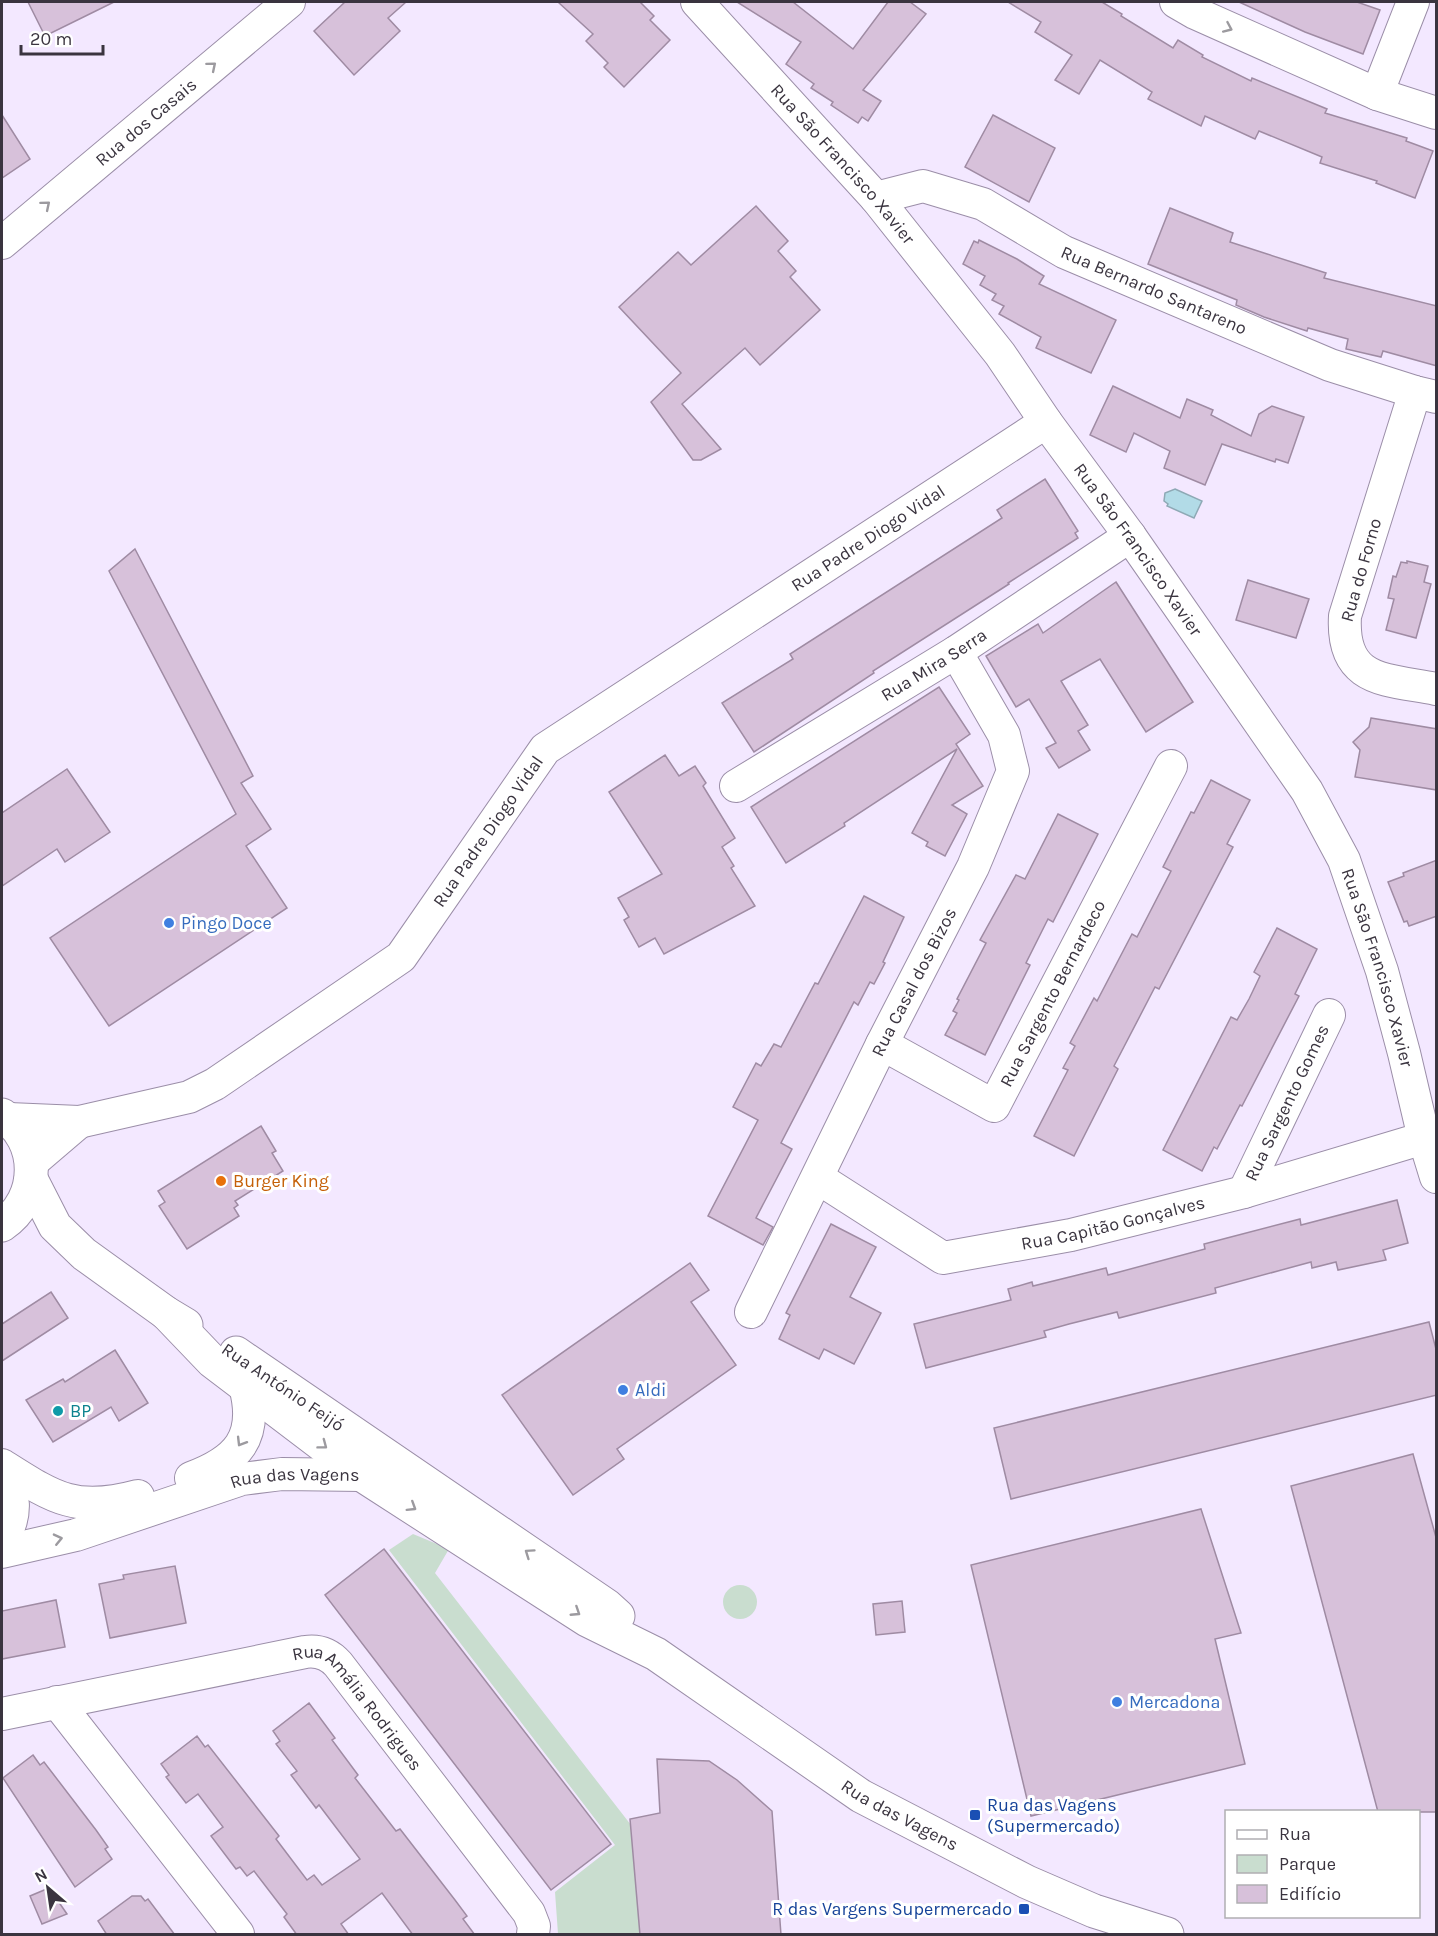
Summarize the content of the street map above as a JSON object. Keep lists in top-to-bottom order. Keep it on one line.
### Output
{"streets":{"street":["Rua dos Casais","Rua São Francisco Xavier","Rua Bernardo Santareno","Rua Padre Diogo Vidal","Rua do Forno","Rua Mira Serra","Rua Casal dos Bizos","Rua Sargento Bernardeco","Rua Sargento Gomes","Rua Capitão Gonçalves","Rua António Feijó","Rua das Vagens","Rua Amália Rodrigues"]},"crossings":[["Rua São Francisco Xavier","Rua Bernardo Santareno"],["Rua São Francisco Xavier","Rua Padre Diogo Vidal"],["Rua São Francisco Xavier","Rua Mira Serra"],["Rua São Francisco Xavier","Rua Capitão Gonçalves"],["Rua Bernardo Santareno","Rua do Forno"],["Rua Padre Diogo Vidal","Rua António Feijó"],["Rua Mira Serra","Rua Casal dos Bizos"],["Rua Casal dos Bizos","Rua Sargento Bernardeco"],["Rua Casal dos Bizos","Rua Capitão Gonçalves"],["Rua Sargento Gomes","Rua Capitão Gonçalves"],["Rua António Feijó","Rua das Vagens"]],"one_way":["Rua dos Casais"],"places":{"other":["Pingo Doce","Burger King","Aldi","BP","Mercadona"],"transit":["Rua das Vagens (Supermercado)","R das Vargens Supermercado"]},"legend":["Rua","Parque","Edifício"],"scale_bar":"20 m","north":"top left"}
